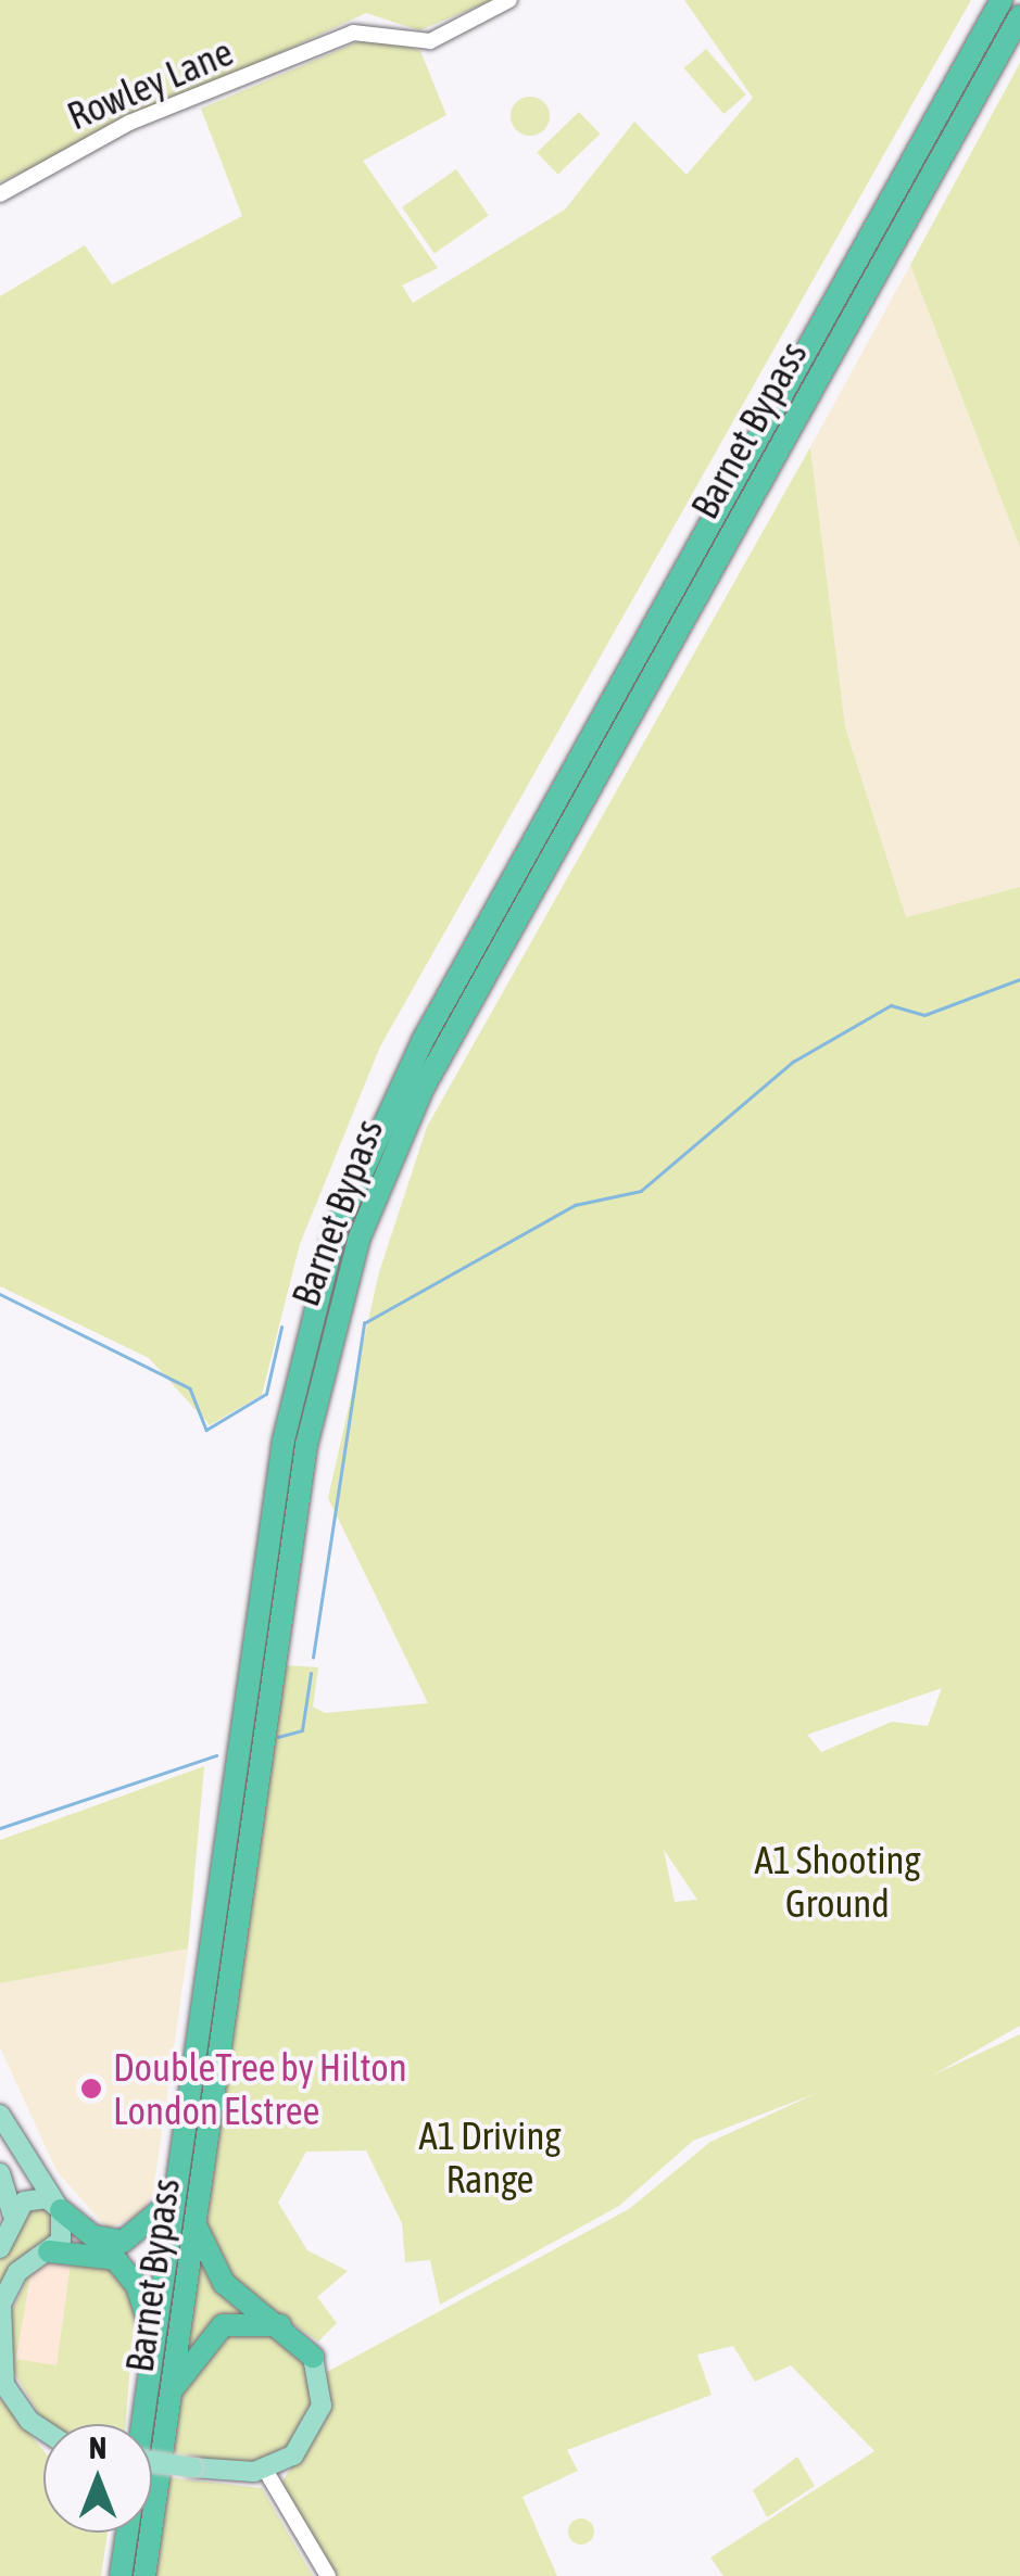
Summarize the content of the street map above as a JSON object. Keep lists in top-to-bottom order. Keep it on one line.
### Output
{"streets":{"highway":["Barnet Bypass"],"street":["Rowley Lane"]},"parks":["A1 Shooting Ground","A1 Driving Range"],"places":["DoubleTree by Hilton London Elstree"],"north":"top"}
